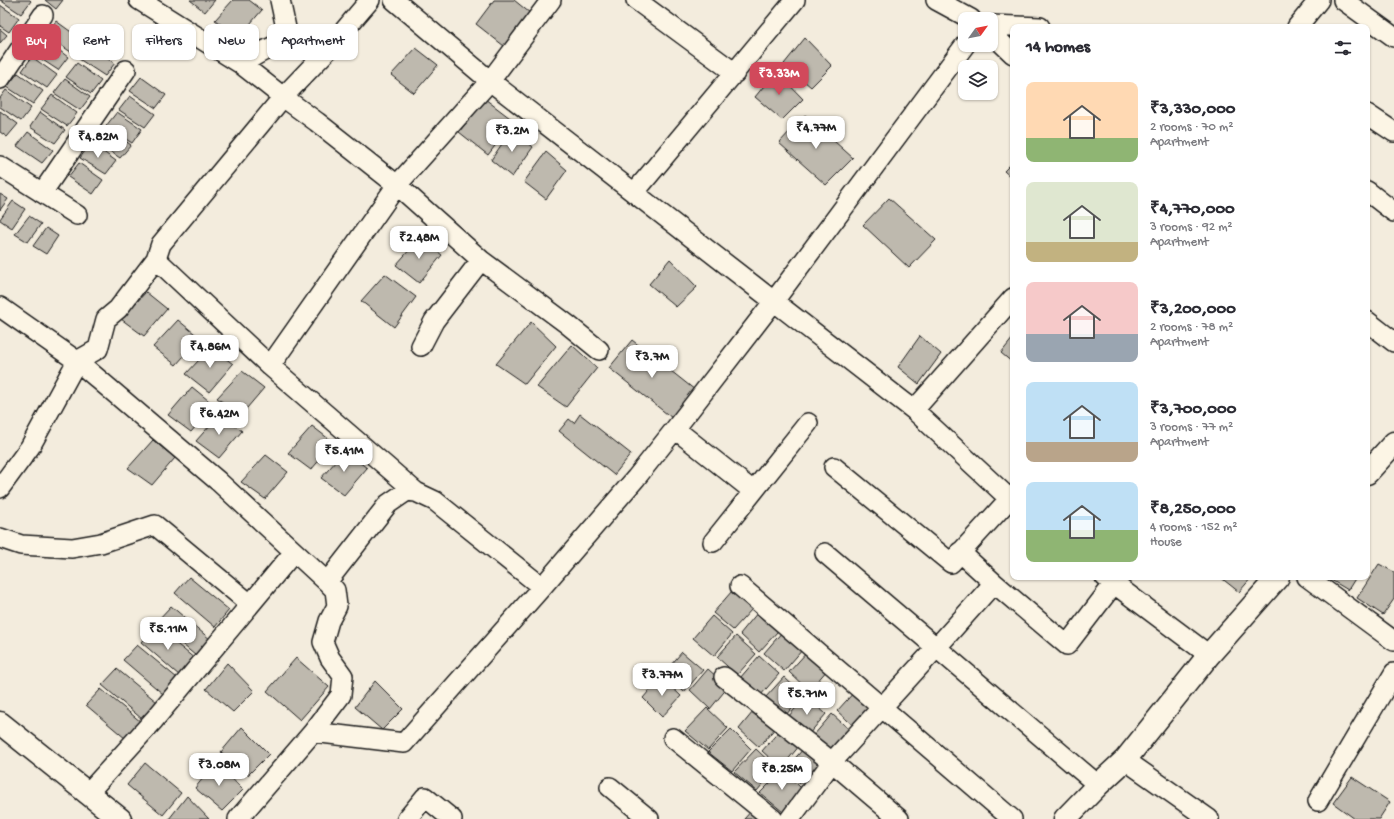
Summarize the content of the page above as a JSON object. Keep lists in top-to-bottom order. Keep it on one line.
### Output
{"north":"top right","page":{"chip":["Buy","Rent","Filters","New","Apartment"],"heading":"14 homes","price":["₹3.33M","₹4.77M","₹3.2M","₹4.82M","₹2.48M","₹4.86M","₹3.7M","₹6.42M","₹5.41M","₹5.11M","₹3.77M","₹5.71M","₹3.08M","₹8.25M"],"list":[{"name":"₹3,330,000","note":"2 rooms · 70 m² · Apartment"},{"name":"₹4,770,000","note":"3 rooms · 92 m² · Apartment"},{"name":"₹3,200,000","note":"2 rooms · 78 m² · Apartment"},{"name":"₹3,700,000","note":"3 rooms · 77 m² · Apartment"},{"name":"₹8,250,000","note":"4 rooms · 152 m² · House"}]}}
